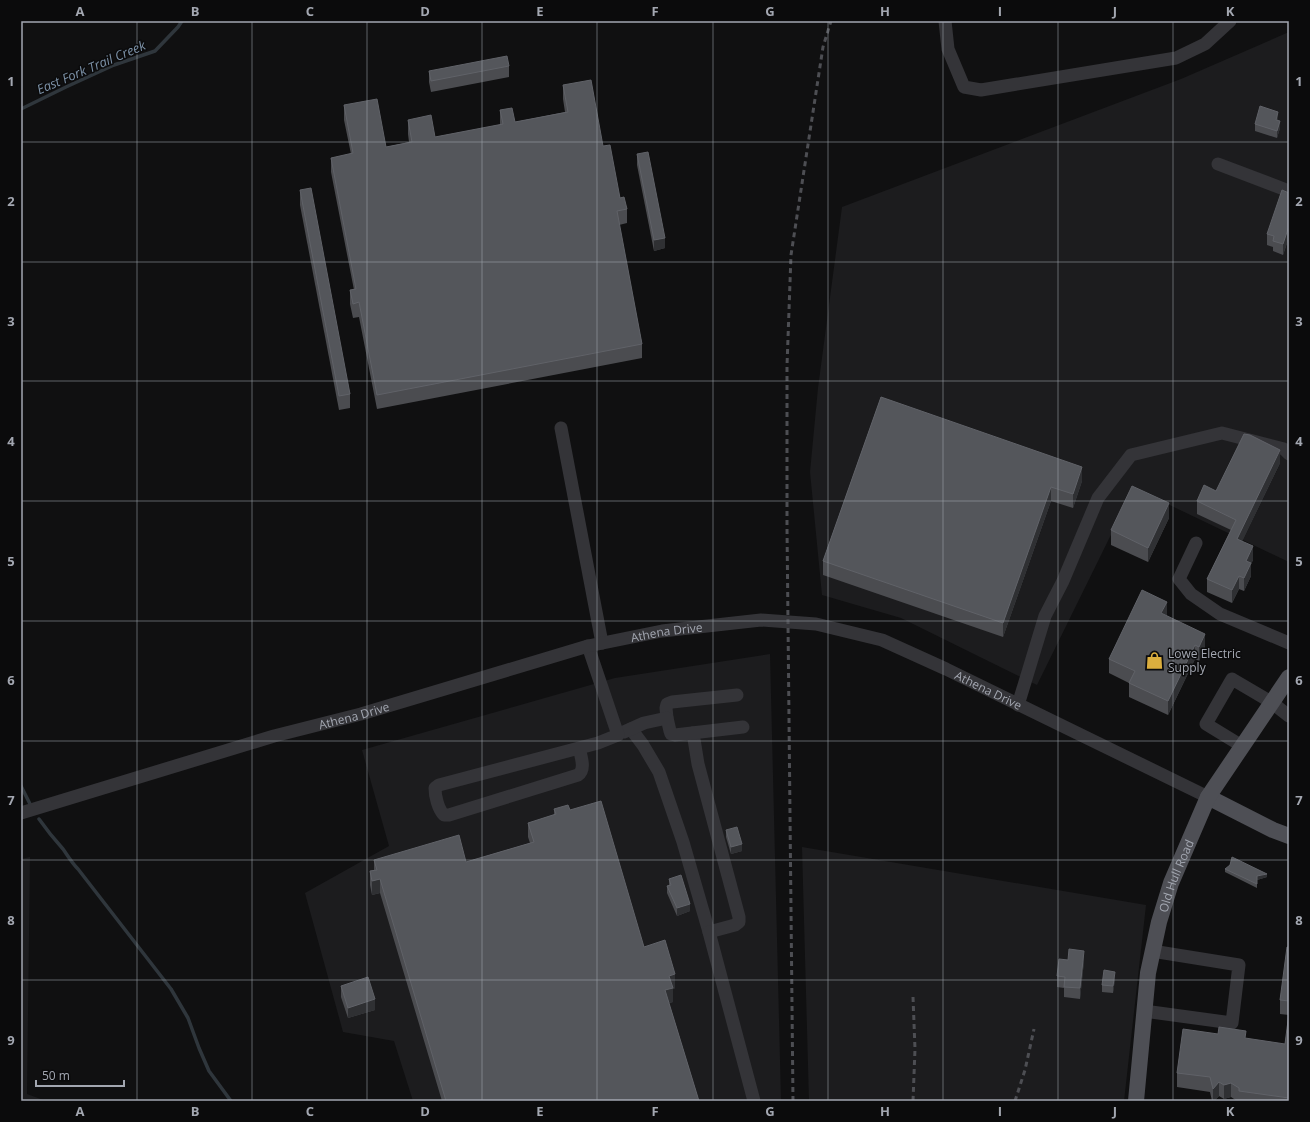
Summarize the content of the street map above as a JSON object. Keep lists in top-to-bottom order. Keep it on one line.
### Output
{"streets":{"main road":["Athena Drive","Old Hull Road"]},"crossings":[["Athena Drive","Old Hull Road"]],"water":["East Fork Trail Creek"],"places":{"shop":["Lowe Electric Supply"]},"scale_bar":"50 m","grid":{"columns":["A","B","C","D","E","F","G","H","I","J","K"],"rows":["1","2","3","4","5","6","7","8","9"]}}
